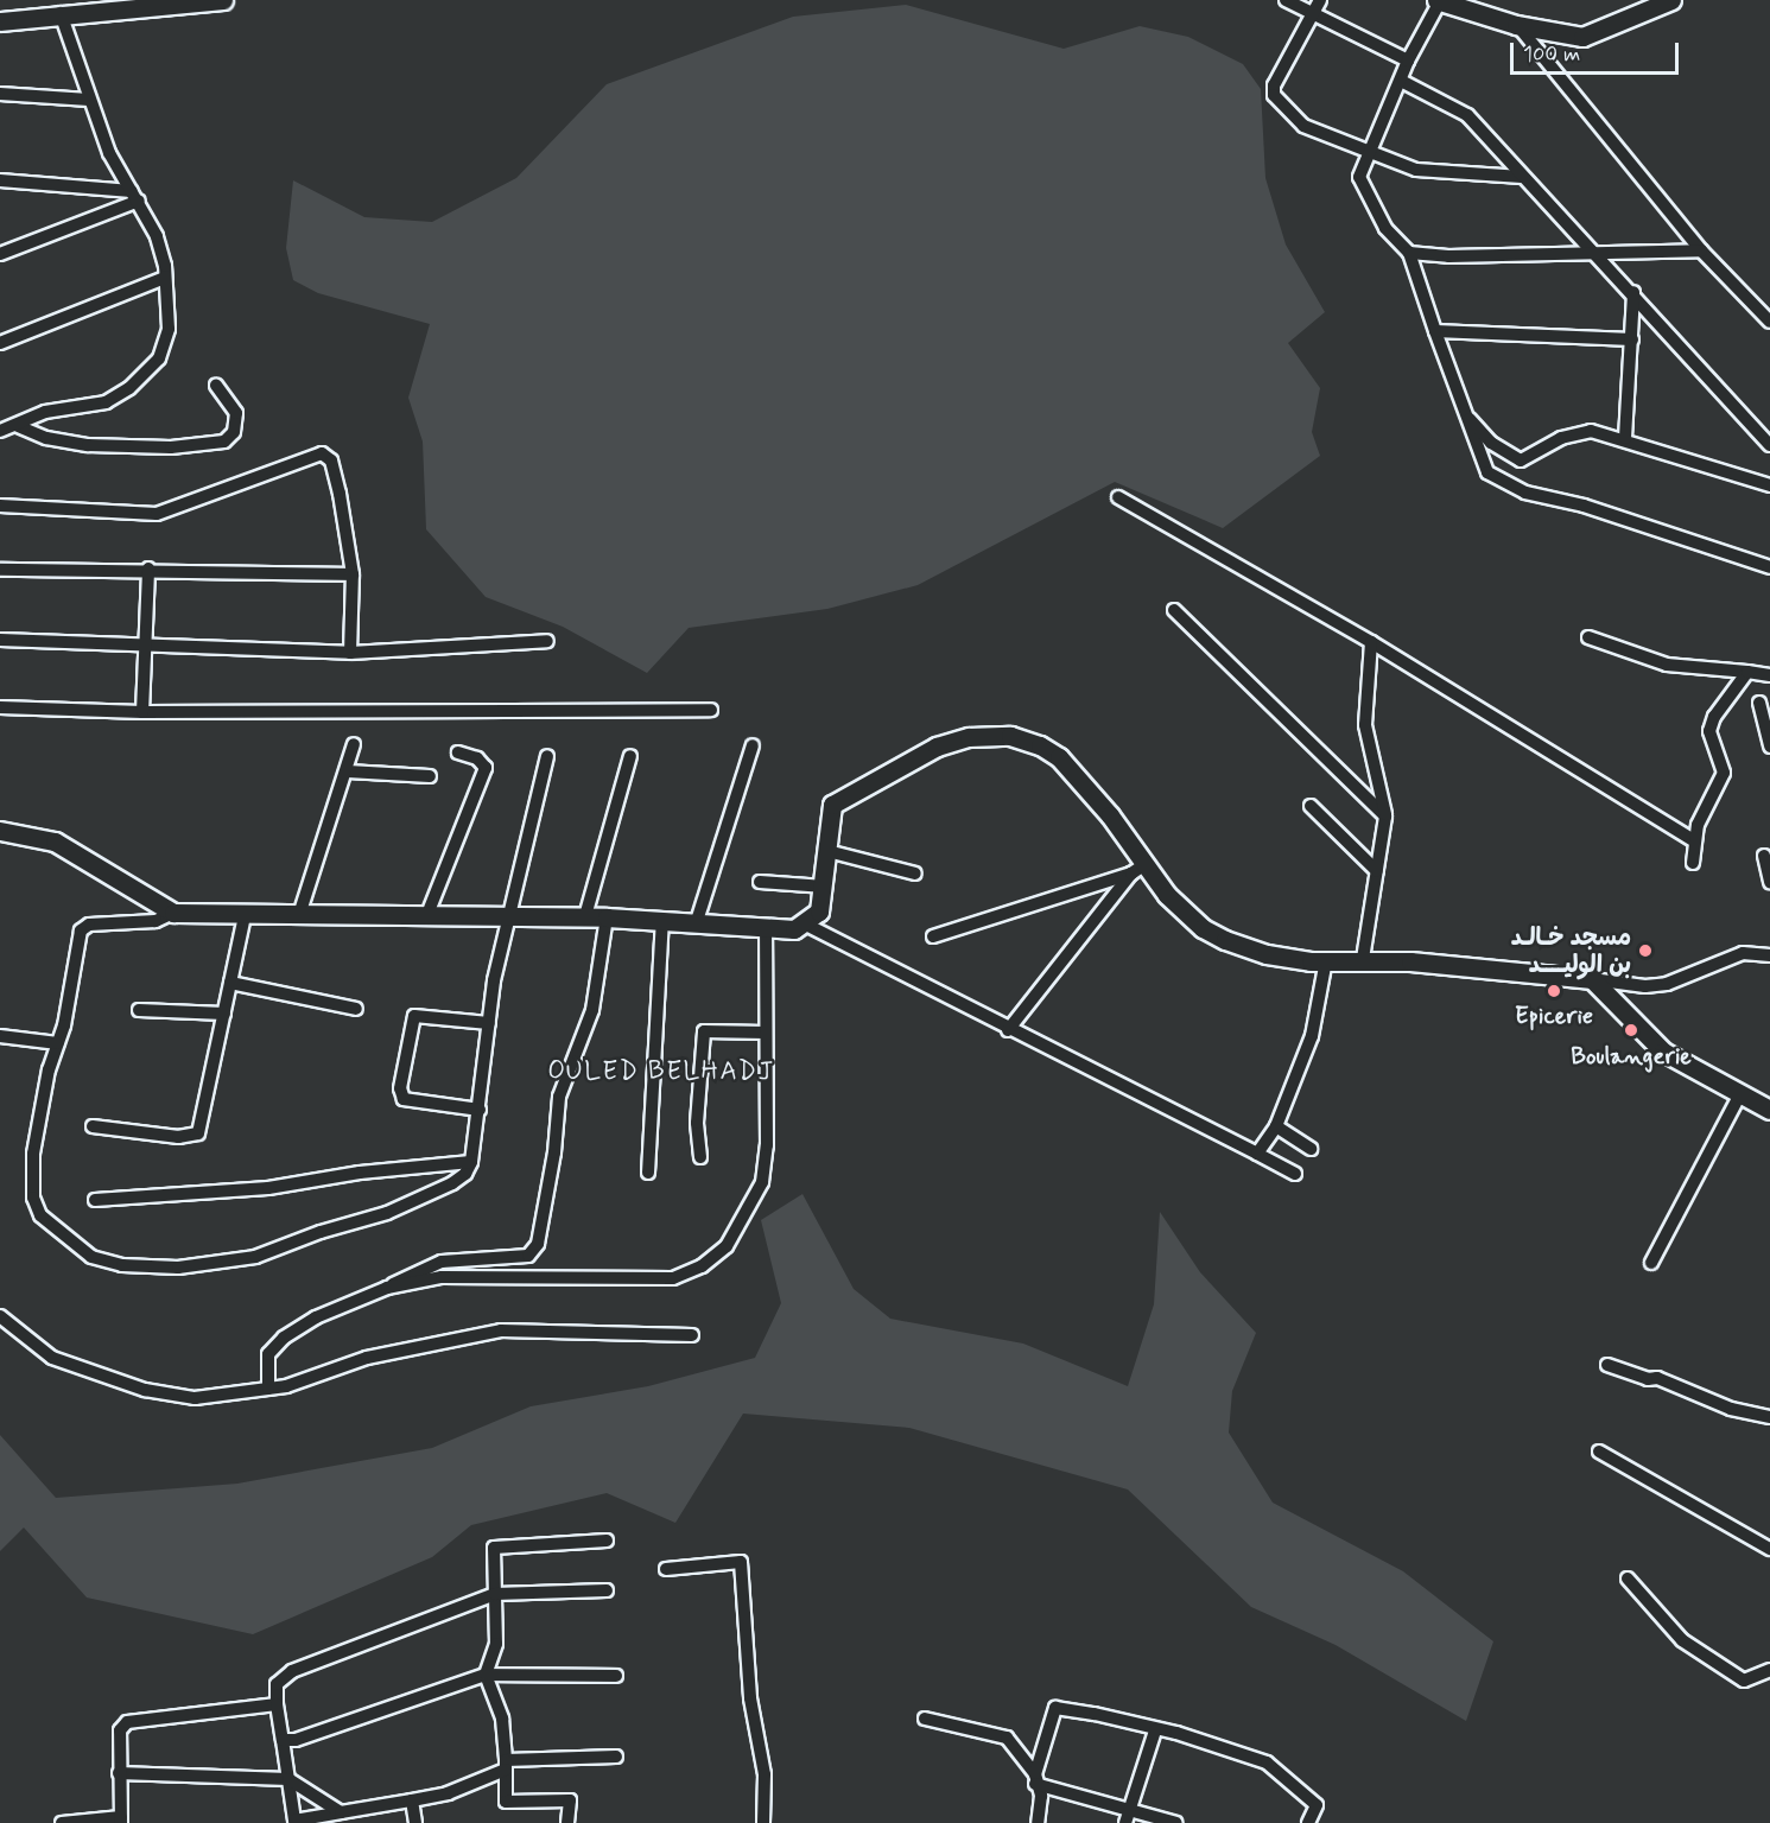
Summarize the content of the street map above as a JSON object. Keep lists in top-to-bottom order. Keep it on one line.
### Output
{"districts":["OULED BELHADJ"],"places":["مسجد خـالـد بن الوليــــد","Epicerie","Boulangerie"],"scale_bar":"100 m"}
